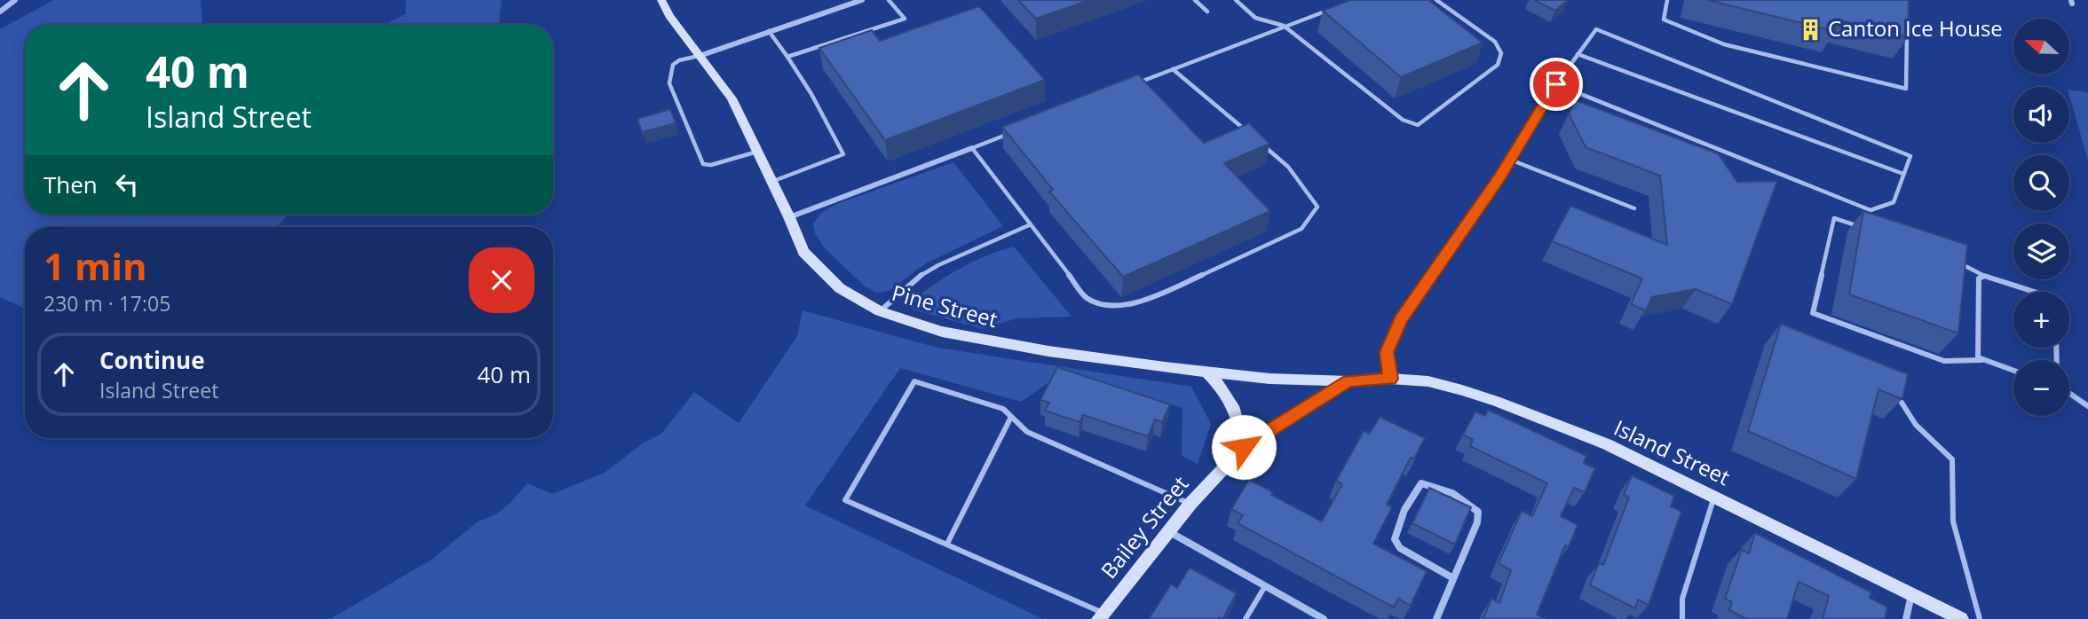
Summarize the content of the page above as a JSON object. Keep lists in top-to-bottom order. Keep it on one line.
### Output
{"streets":{"street":["Pine Street","Island Street","Bailey Street"]},"crossings":[["Pine Street","Island Street"],["Pine Street","Bailey Street"],["Island Street","Bailey Street"]],"places":{"building":["Canton Ice House"]},"north":"left","page":{"map_buttons":["+","−"],"turn":["40 m","Island Street"],"then":"Then","heading":["1 min","230 m · 17:05"],"list":[{"name":"Continue","note":"Island Street","value":"40 m"}]}}
